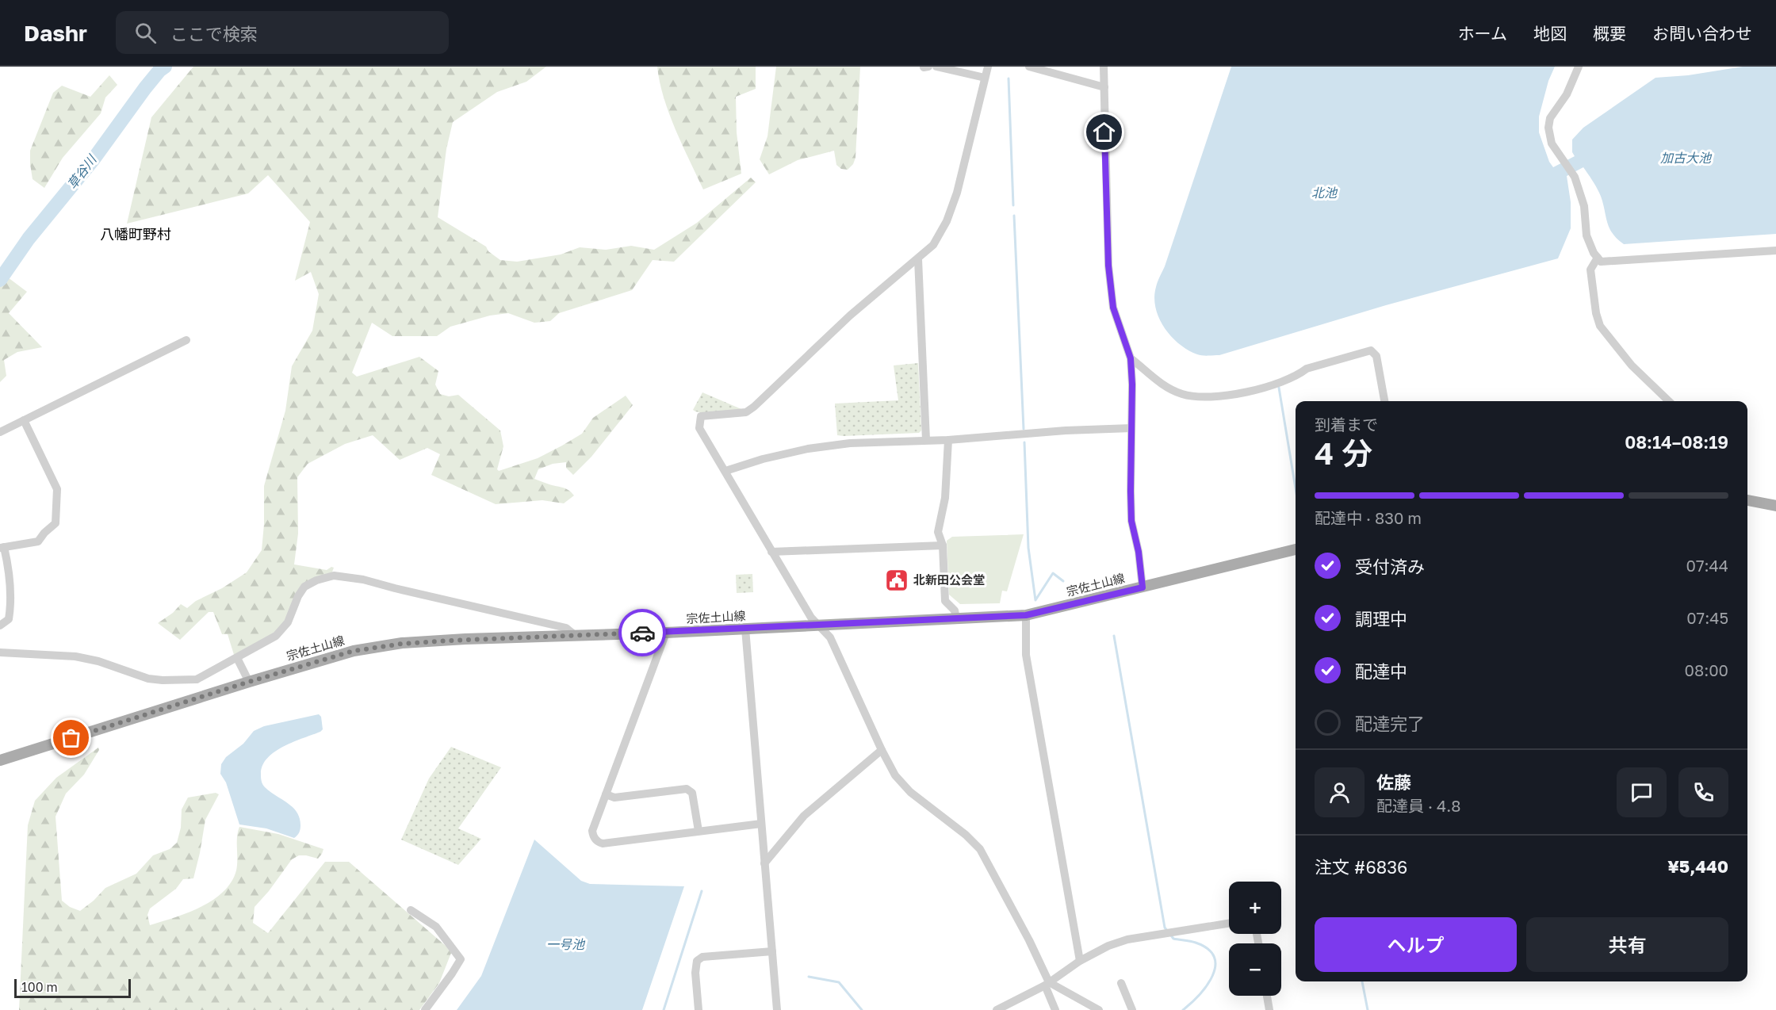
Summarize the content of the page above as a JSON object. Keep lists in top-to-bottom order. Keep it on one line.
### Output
{"streets":{"main road":["宗佐土山線"]},"districts":["八幡町野村"],"water":["加古大池","草谷川","北池","一号池"],"places":{"public building":["北新田公会堂"]},"scale_bar":"100 m","page":{"header":"Dashr","search":"ここで検索","nav":["ホーム","地図","概要","お問い合わせ"],"heading":["4 分","到着まで","08:14–08:19"],"panel":["佐藤","配達員 · 4.8","注文 #6836","¥5,440"],"bar":"配達中 · 830 m","list":[["受付済み","07:44"],["調理中","07:45"],["配達中","08:00"],"配達完了"],"map_buttons":["+","−"],"buttons":["ヘルプ","共有"],"scale":"100 m"}}
